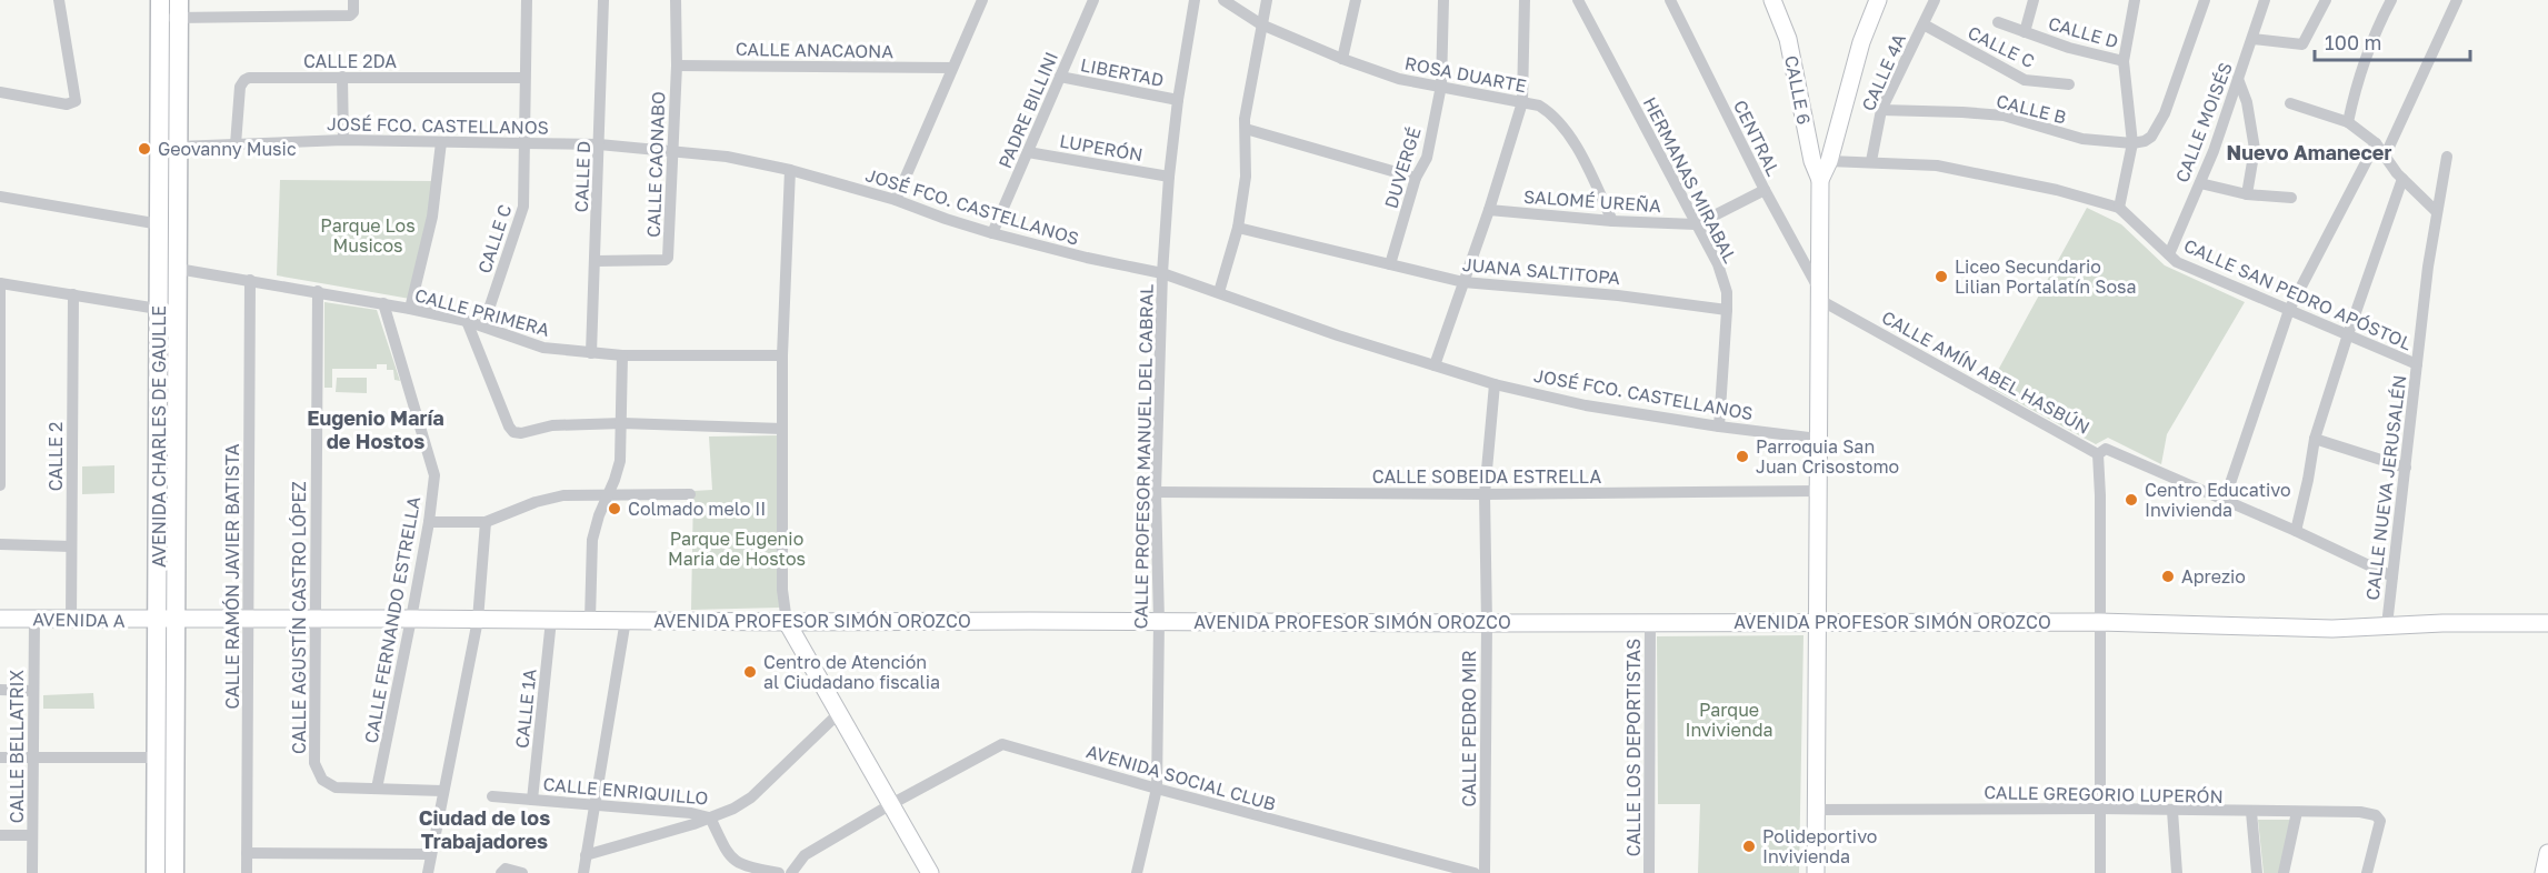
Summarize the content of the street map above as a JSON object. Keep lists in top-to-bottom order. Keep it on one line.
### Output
{"streets":{"main road":["CALLE 6","AVENIDA CHARLES DE GAULLE","AVENIDA A","AVENIDA PROFESOR SIMÓN OROZCO"],"street":["CALLE D","CALLE C","CALLE ANACAONA","CALLE 2DA","LIBERTAD","CALLE 4A","ROSA DUARTE","CALLE B","PADRE BILLINI","CALLE MOISÉS","JOSÉ FCO. CASTELLANOS","CENTRAL","LUPERÓN","CALLE CAONABO","DUVERGÉ","HERMANAS MIRABAL","SALOMÉ UREÑA","JUANA SALTITOPA","CALLE SAN PEDRO APÓSTOL","CALLE PRIMERA","CALLE AMÍN ABEL HASBÚN","CALLE 2","CALLE PROFESOR MANUEL DEL CABRAL","CALLE SOBEIDA ESTRELLA","CALLE NUEVA JERUSALÉN","CALLE RAMÓN JAVIER BATISTA","CALLE AGUSTÍN CASTRO LÓPEZ","CALLE FERNANDO ESTRELLA","CALLE 1A","CALLE PEDRO MIR","CALLE BELLATRIX","CALLE LOS DEPORTISTAS","AVENIDA SOCIAL CLUB","CALLE ENRIQUILLO","CALLE GREGORIO LUPERÓN"]},"crossings":[["CALLE D","JOSÉ FCO. CASTELLANOS"],["CALLE D","CALLE CAONABO"],["CALLE D","CALLE PRIMERA"],["CALLE C","CALLE 2DA"],["CALLE C","CALLE 4A"],["CALLE C","JOSÉ FCO. CASTELLANOS"],["CALLE C","CALLE PRIMERA"],["CALLE ANACAONA","CALLE CAONABO"],["CALLE 2DA","JOSÉ FCO. CASTELLANOS"],["LIBERTAD","PADRE BILLINI"],["LIBERTAD","CALLE PROFESOR MANUEL DEL CABRAL"],["CALLE 4A","CALLE B"],["CALLE 4A","CALLE SAN PEDRO APÓSTOL"],["ROSA DUARTE","DUVERGÉ"],["ROSA DUARTE","SALOMÉ UREÑA"],["PADRE BILLINI","JOSÉ FCO. CASTELLANOS"],["PADRE BILLINI","LUPERÓN"],["CALLE MOISÉS","CALLE SAN PEDRO APÓSTOL"],["JOSÉ FCO. CASTELLANOS","CALLE CAONABO"],["JOSÉ FCO. CASTELLANOS","HERMANAS MIRABAL"],["JOSÉ FCO. CASTELLANOS","AVENIDA CHARLES DE GAULLE"],["JOSÉ FCO. CASTELLANOS","CALLE PROFESOR MANUEL DEL CABRAL"],["JOSÉ FCO. CASTELLANOS","CALLE PEDRO MIR"],["CENTRAL","SALOMÉ UREÑA"],["CENTRAL","CALLE AMÍN ABEL HASBÚN"],["LUPERÓN","CALLE PROFESOR MANUEL DEL CABRAL"],["DUVERGÉ","JUANA SALTITOPA"],["HERMANAS MIRABAL","SALOMÉ UREÑA"],["HERMANAS MIRABAL","JUANA SALTITOPA"],["CALLE SAN PEDRO APÓSTOL","CALLE NUEVA JERUSALÉN"],["CALLE PRIMERA","AVENIDA CHARLES DE GAULLE"],["CALLE PRIMERA","CALLE RAMÓN JAVIER BATISTA"],["CALLE PRIMERA","CALLE AGUSTÍN CASTRO LÓPEZ"],["CALLE PRIMERA","CALLE FERNANDO ESTRELLA"],["CALLE AMÍN ABEL HASBÚN","CALLE NUEVA JERUSALÉN"],["AVENIDA CHARLES DE GAULLE","AVENIDA A"],["AVENIDA CHARLES DE GAULLE","AVENIDA PROFESOR SIMÓN OROZCO"],["CALLE 2","AVENIDA A"],["CALLE PROFESOR MANUEL DEL CABRAL","CALLE SOBEIDA ESTRELLA"],["CALLE PROFESOR MANUEL DEL CABRAL","AVENIDA PROFESOR SIMÓN OROZCO"],["CALLE PROFESOR MANUEL DEL CABRAL","AVENIDA SOCIAL CLUB"],["CALLE SOBEIDA ESTRELLA","CALLE PEDRO MIR"],["CALLE NUEVA JERUSALÉN","AVENIDA PROFESOR SIMÓN OROZCO"],["CALLE RAMÓN JAVIER BATISTA","AVENIDA PROFESOR SIMÓN OROZCO"],["CALLE AGUSTÍN CASTRO LÓPEZ","CALLE FERNANDO ESTRELLA"],["CALLE AGUSTÍN CASTRO LÓPEZ","AVENIDA PROFESOR SIMÓN OROZCO"],["AVENIDA A","AVENIDA PROFESOR SIMÓN OROZCO"],["AVENIDA A","CALLE BELLATRIX"],["CALLE FERNANDO ESTRELLA","AVENIDA PROFESOR SIMÓN OROZCO"],["AVENIDA PROFESOR SIMÓN OROZCO","CALLE 1A"],["AVENIDA PROFESOR SIMÓN OROZCO","CALLE PEDRO MIR"],["AVENIDA PROFESOR SIMÓN OROZCO","CALLE LOS DEPORTISTAS"],["CALLE 1A","CALLE ENRIQUILLO"]],"districts":["Nuevo Amanecer","Eugenio María de Hostos","Ciudad de los Trabajadores"],"parks":["Parque Los Musicos","Parque Eugenio Maria de Hostos","Parque Invivienda"],"places":["Geovanny Music","Liceo Secundario Lilian Portalatín Sosa","Parroquia San Juan Crisostomo","Centro Educativo Invivienda","Colmado melo II","Aprezio","Centro de Atención al Ciudadano fiscalia","Polideportivo Invivienda"],"scale_bar":"100 m"}
